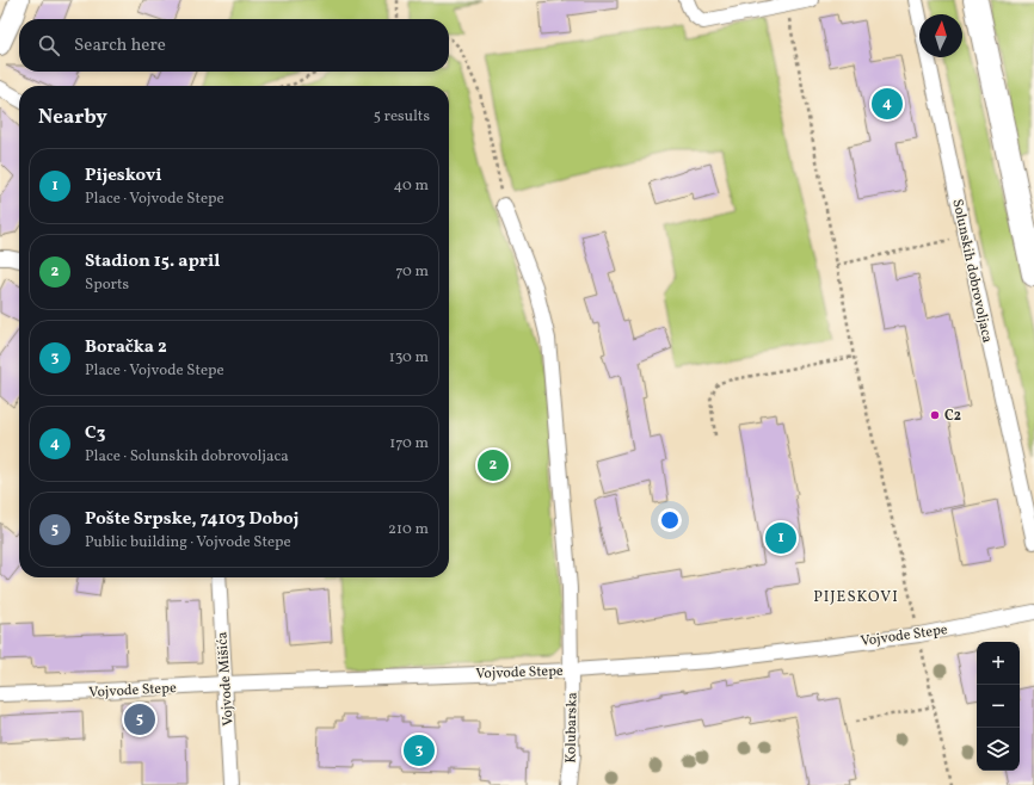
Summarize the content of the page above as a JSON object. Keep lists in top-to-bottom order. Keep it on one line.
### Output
{"streets":{"street":["Solunskih dobrovoljaca","Vojvode Stepe","Vojvode Mišića","Kolubarska"]},"crossings":[["Vojvode Stepe","Vojvode Mišića"],["Vojvode Stepe","Kolubarska"]],"districts":["PIJESKOVI"],"places":["C2"],"north":"top","page":{"search":"Search here","pins":["4","2","1","5","3"],"heading":["Nearby","5 results"],"list":[{"mark":"1","name":"Pijeskovi","note":"Place · Vojvode Stepe","value":"40 m"},{"mark":"2","name":"Stadion 15. april","note":"Sports","value":"70 m"},{"mark":"3","name":"Boračka 2","note":"Place · Vojvode Stepe","value":"130 m"},{"mark":"4","name":"C3","note":"Place · Solunskih dobrovoljaca","value":"170 m"},{"mark":"5","name":"Pošte Srpske, 74103 Doboj","note":"Public building · Vojvode Stepe","value":"210 m"}],"map_buttons":["+","−"]}}
